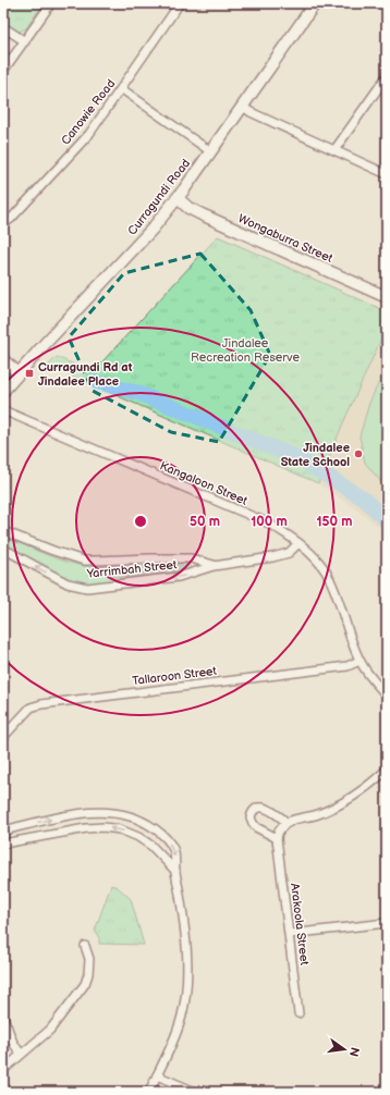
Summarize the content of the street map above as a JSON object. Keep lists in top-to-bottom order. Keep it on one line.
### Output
{"streets":{"street":["Canowie Road","Curragundi Road","Wongaburra Street","Kangaloon Street","Yarrimbah Street","Tallaroon Street","Arakoola Street"]},"crossings":[["Curragundi Road","Wongaburra Street"],["Kangaloon Street","Yarrimbah Street"],["Kangaloon Street","Tallaroon Street"]],"parks":["Jindalee Recreation Reserve"],"places":{"transit":["Curragundi Rd at Jindalee Place"],"other":["Jindalee State School"]},"north":"right","rings":["50 m","100 m","150 m"]}
